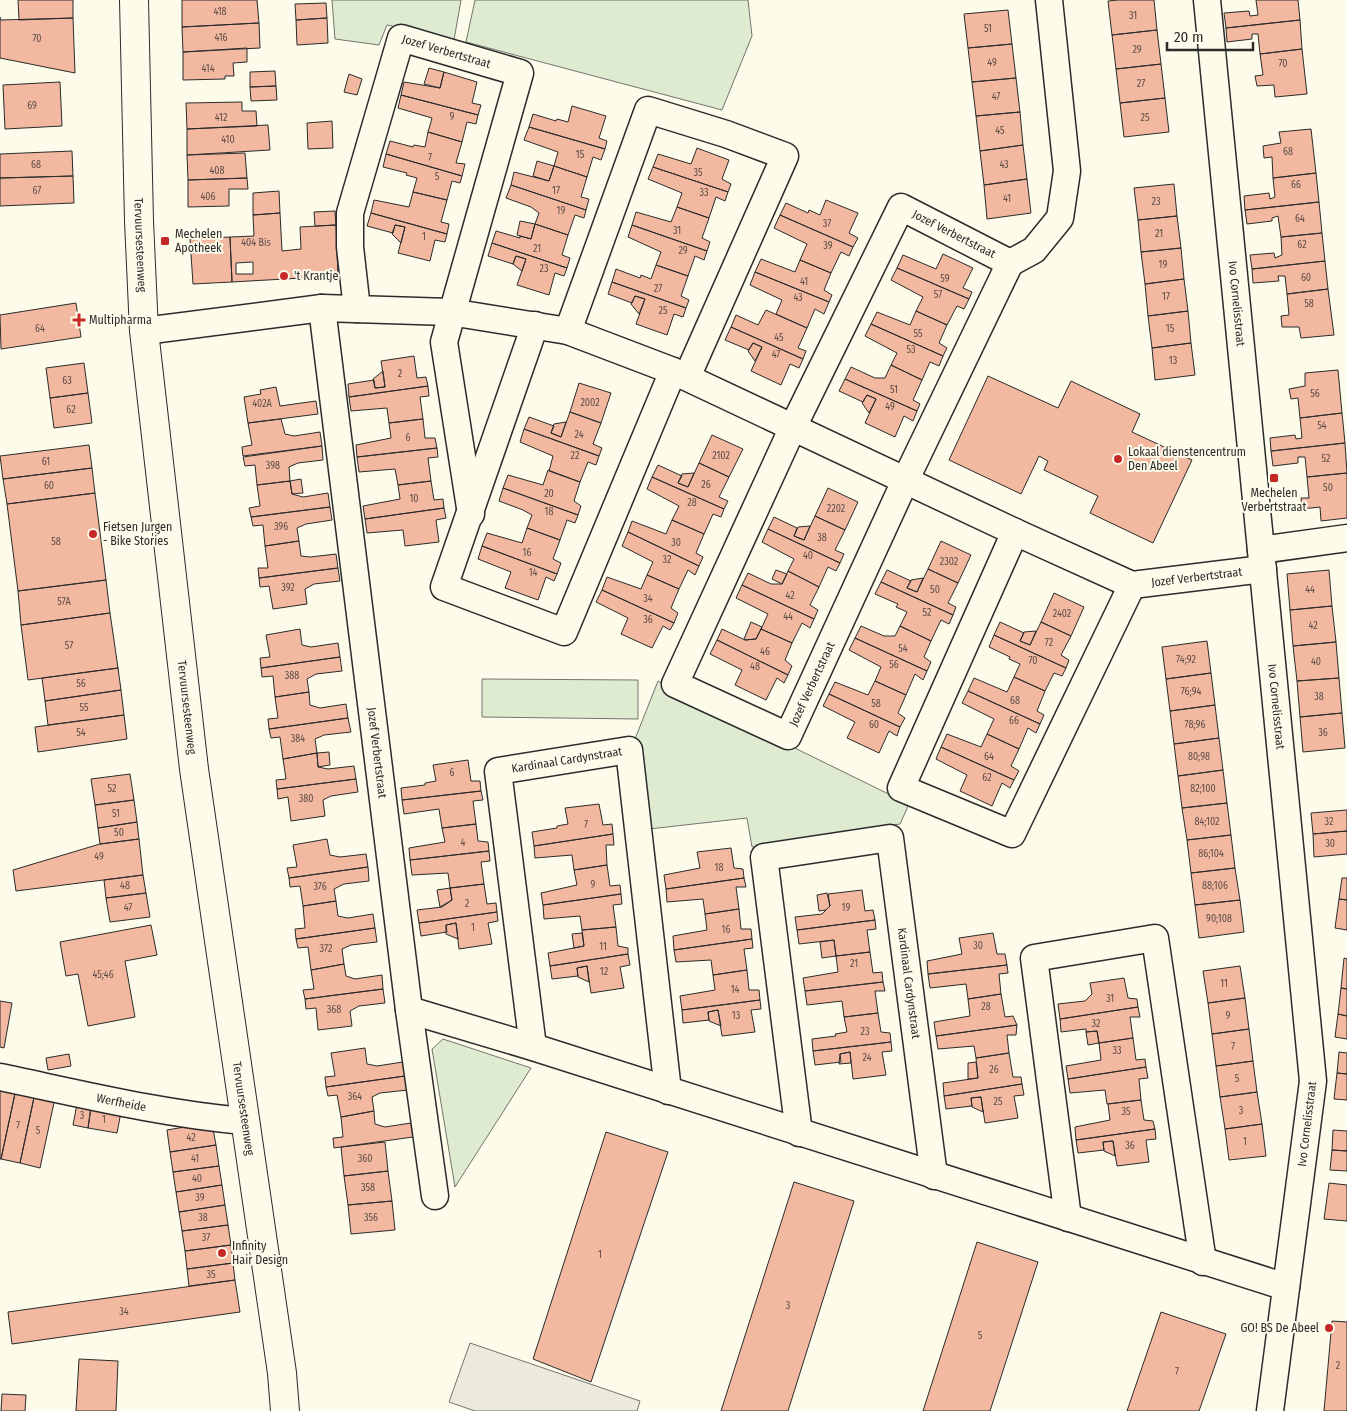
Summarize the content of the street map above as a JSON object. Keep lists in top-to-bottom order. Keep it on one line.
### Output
{"streets":{"street":["Jozef Verbertstraat","Tervuursesteenweg","Ivo Cornelisstraat","Kardinaal Cardynstraat","Werfheide"]},"crossings":[["Jozef Verbertstraat","Ivo Cornelisstraat"],["Tervuursesteenweg","Werfheide"]],"places":{"transit":["Mechelen Apotheek","Mechelen Verbertstraat"],"other":["'t Krantje","Lokaal dienstencentrum Den Abeel","Fietsen Jurgen - Bike Stories","Infinity Hair Design","GO! BS De Abeel"],"health":["Multipharma"]},"house_numbers":["418","31","51","416","70","29","49","70","414","27","47","69","9","412","25","45","410","68","15","7","68","43","408","35","5","66","67","17","33","406","41","23","19","64","37","31","21","1","404 Bis","62","39","21","29","19","23","60","59","41","27","57","17","43","58","25","64","15","55","45","53","47","13","2","63","51","56","2002","402A","49","62","54","24","6","22","2102","52","61","398","26","60","50","20","10","28","2202","18","396","38","58","30","16","40","32","2302","14","392","50","44","42","34","57A","52","2402","44","36","42","72","57","54","46","74;92","70","40","56","48","388","56","76;94","38","68","58","55","66","60","78;96","54","36","384","64","80;98","6","62","52","82;100","380","51","84;102","32","7","50","4","30","86;104","49","18","9","48","88;106","376","2","47","19","90;108","1","16","30","11","372","21","12","45;46","11","14","31","28","368","13","9","32","23","7","33","24","26","5","364","25","3","35","3","1","7","5","42","1","36","41","360","40","358","39","38","356","37","1","35","3","34","5","2","7"],"scale_bar":"20 m"}
